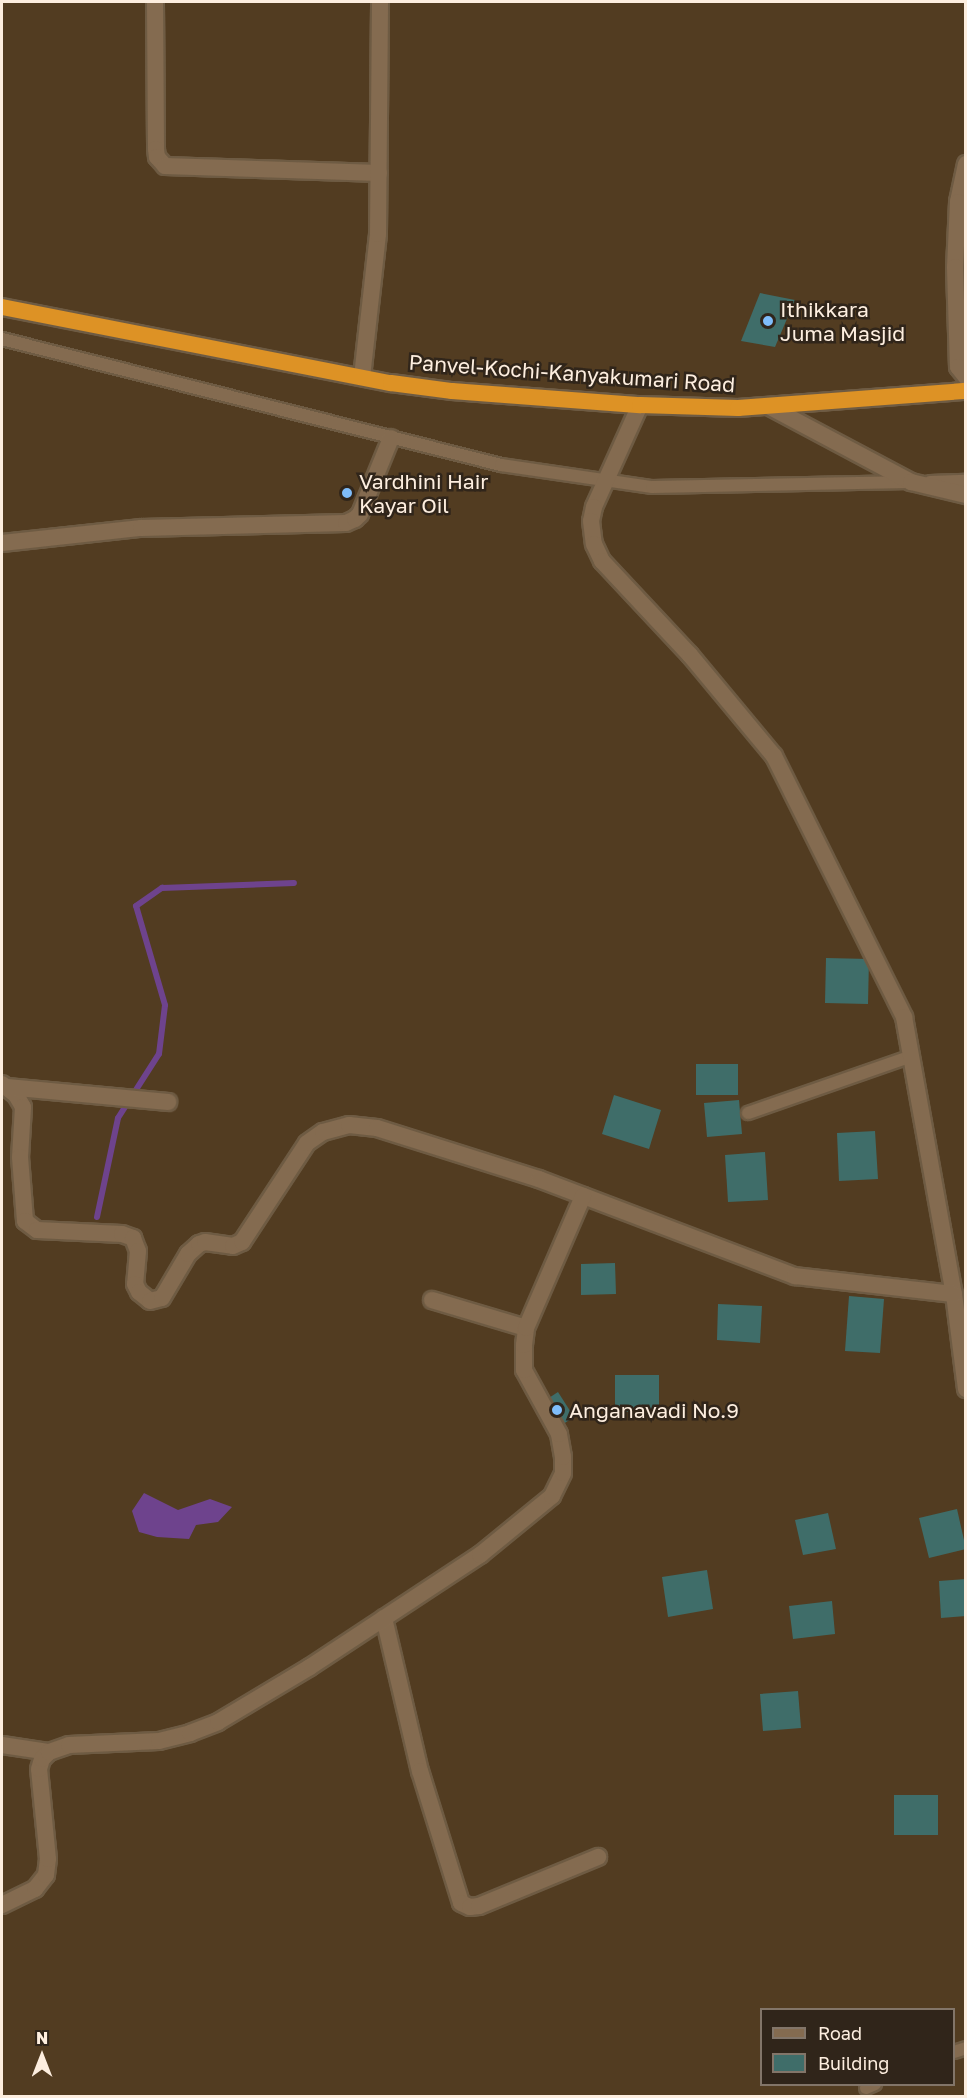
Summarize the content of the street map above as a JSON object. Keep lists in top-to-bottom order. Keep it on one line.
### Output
{"streets":{"highway":["Panvel-Kochi-Kanyakumari Road"]},"places":["Ithikkara Juma Masjid","Vardhini Hair Kayar Oil","Anganavadi No.9"],"legend":["Road","Building"],"north":"top"}
